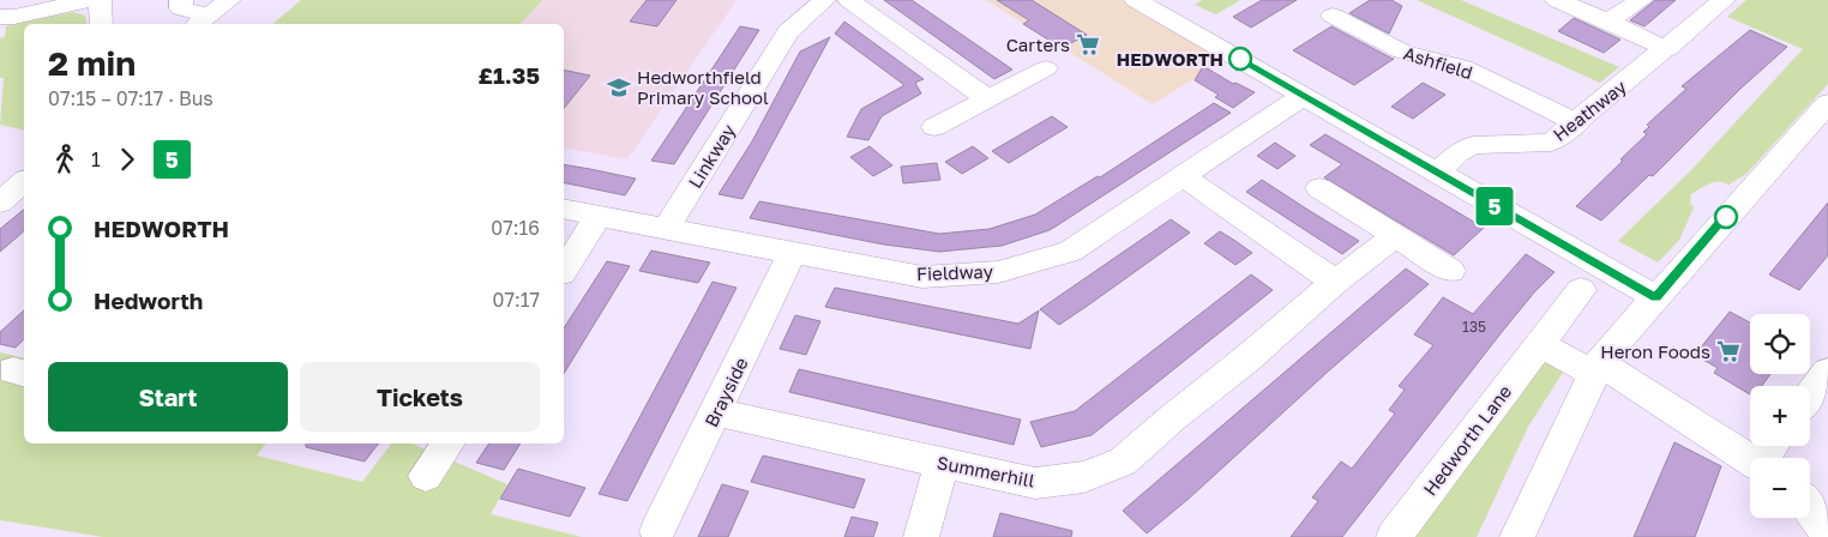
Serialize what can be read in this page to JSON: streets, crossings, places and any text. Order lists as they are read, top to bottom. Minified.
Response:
{"streets":{"street":["Ashfield","Heathway","Linkway","Fieldway","Brayside","Hedworth Lane","Summerhill"]},"crossings":[["Ashfield","Heathway"],["Linkway","Fieldway"],["Fieldway","Brayside"],["Brayside","Summerhill"]],"places":{"supermarket":["Carters","Heron Foods"],"other":["HEDWORTH"],"school or university":["Hedworthfield Primary School"]},"lines":["bus line 5"],"house_numbers":["135"],"page":{"on_map":"5","heading":["2 min","07:15 – 07:17 · Bus","£1.35"],"legs":["1","5"],"list":[{"name":"HEDWORTH","value":"07:16"},{"name":"Hedworth","value":"07:17"}],"map_buttons":["+","−"],"buttons":["Start","Tickets"]}}
